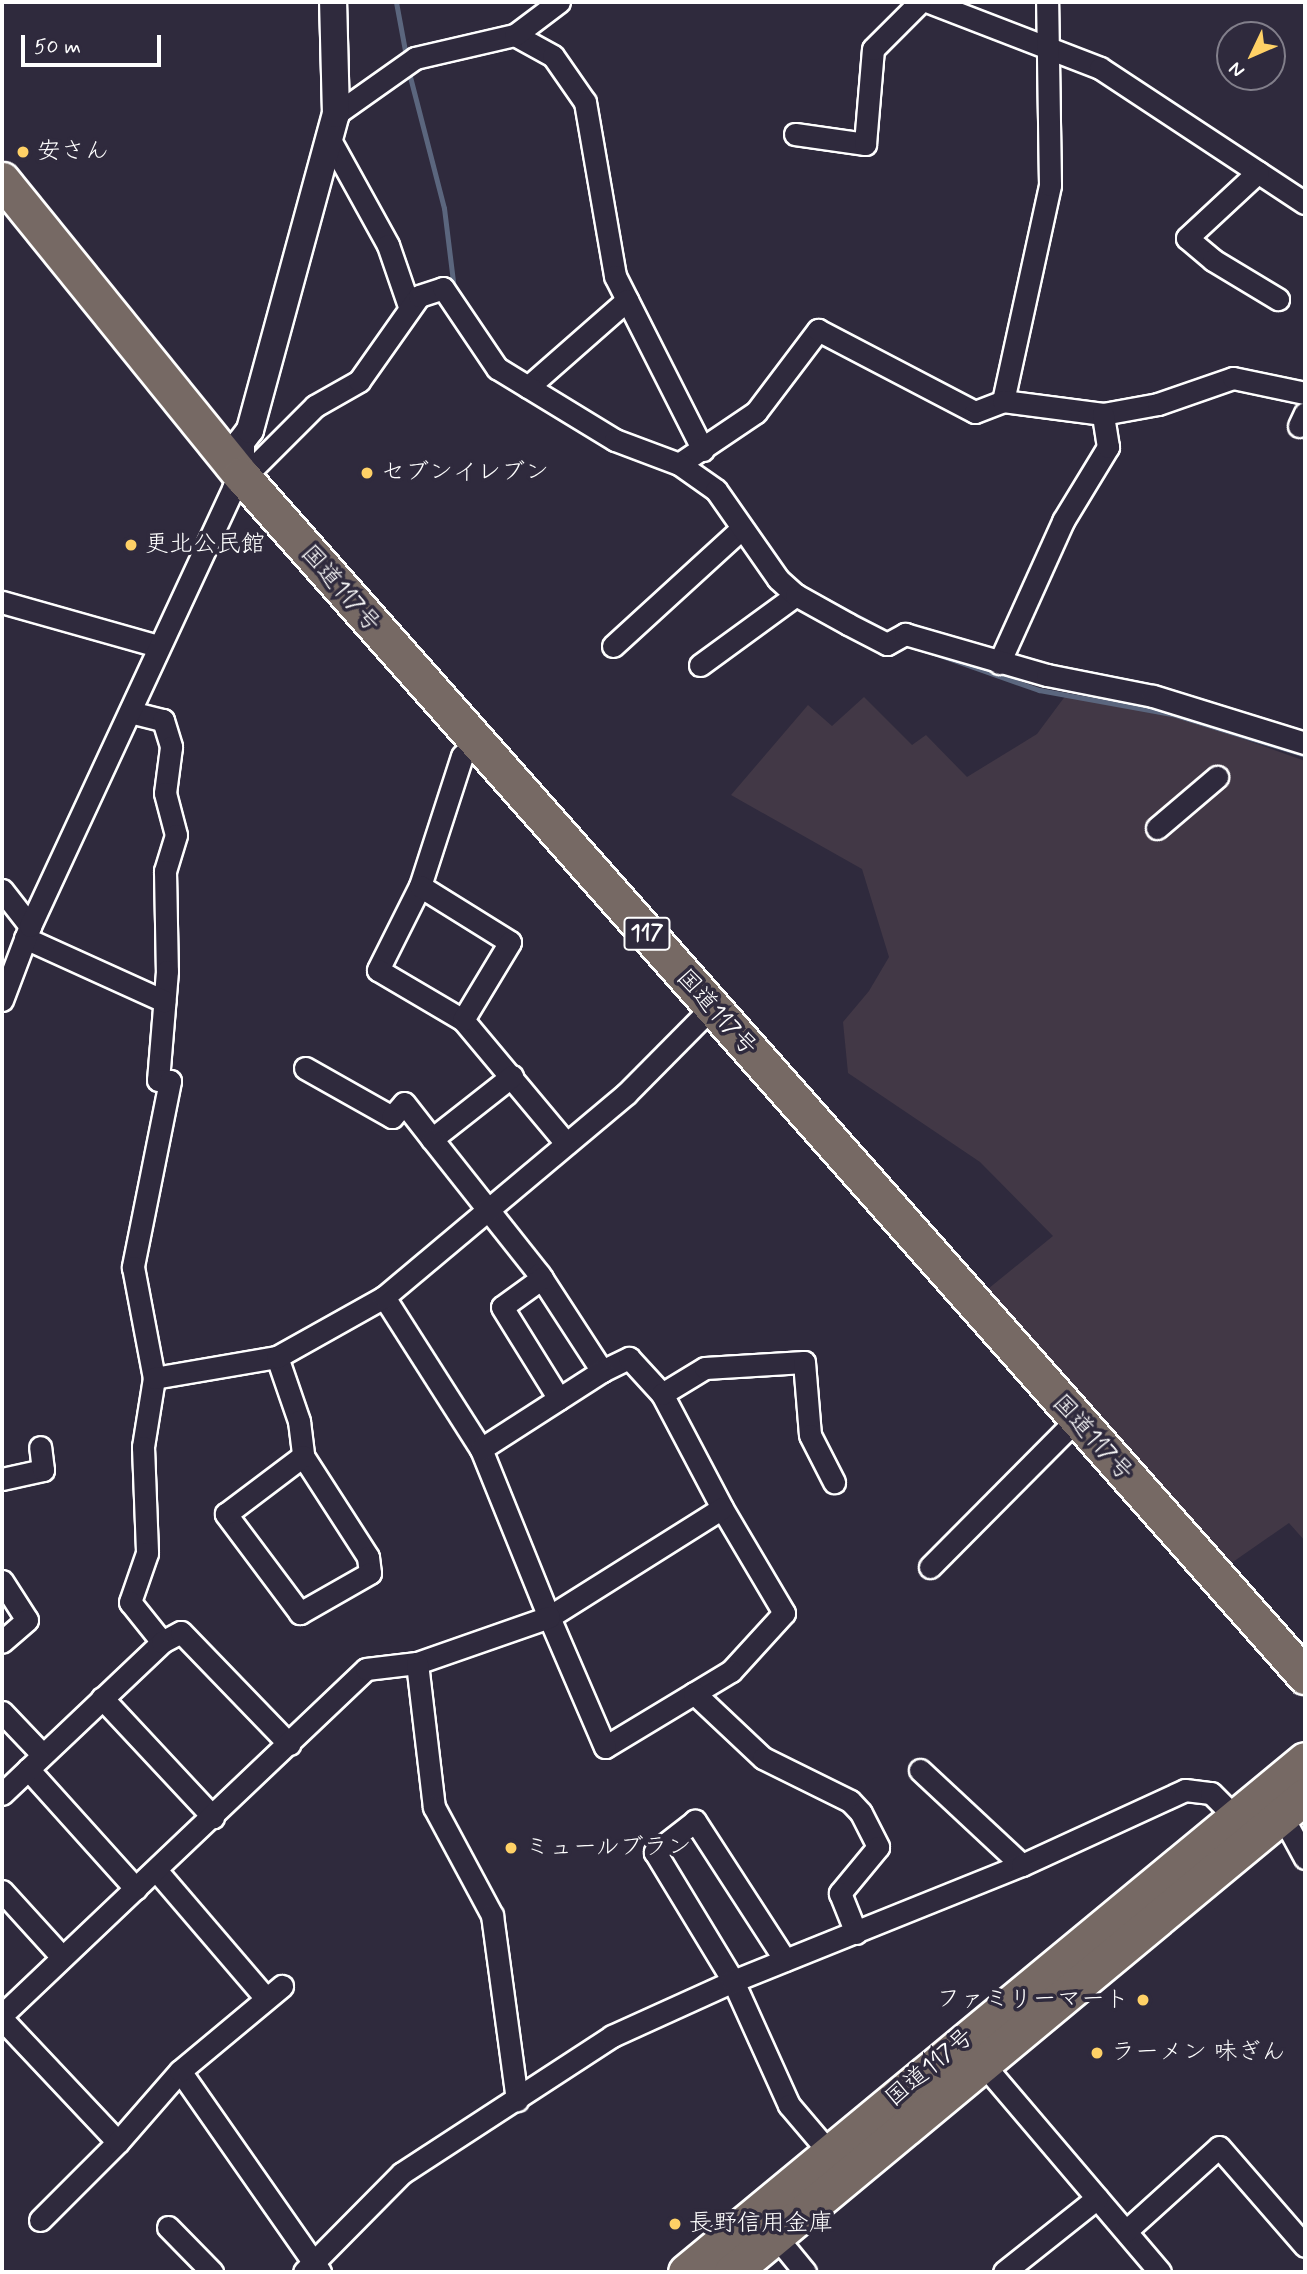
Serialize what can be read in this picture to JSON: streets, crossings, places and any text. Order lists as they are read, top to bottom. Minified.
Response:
{"streets":{"highway":["国道117号","117"]},"places":["安さん","セブンイレブン","更北公民館","ミュールブラン","ファミリーマート","ラーメン 味ぎん","長野信用金庫"],"scale_bar":"50 m","north":"bottom left"}
